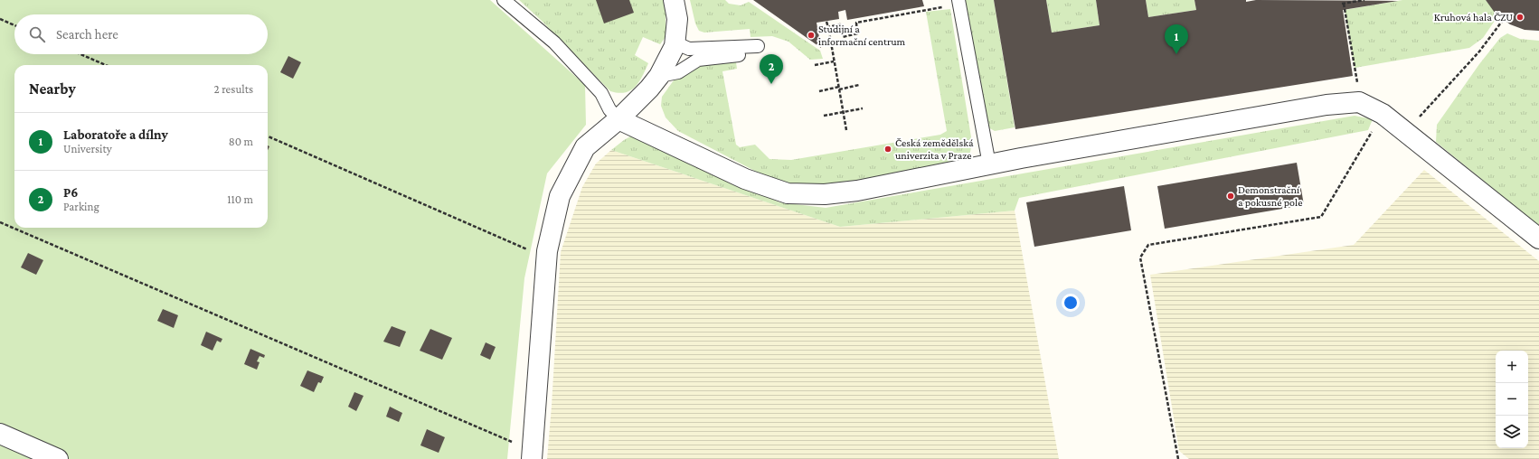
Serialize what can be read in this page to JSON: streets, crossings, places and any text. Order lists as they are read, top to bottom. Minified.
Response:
{"places":["Kruhová hala ČZU","Studijní a informační centrum","Česká zemědělská univerzita v Praze","Demonstrační a pokusné pole"],"page":{"search":"Search here","pins":["1","2"],"heading":["Nearby","2 results"],"list":[{"mark":"1","name":"Laboratoře a dílny","note":"University","value":"80 m"},{"mark":"2","name":"P6","note":"Parking","value":"110 m"}],"map_buttons":["+","−"]}}
